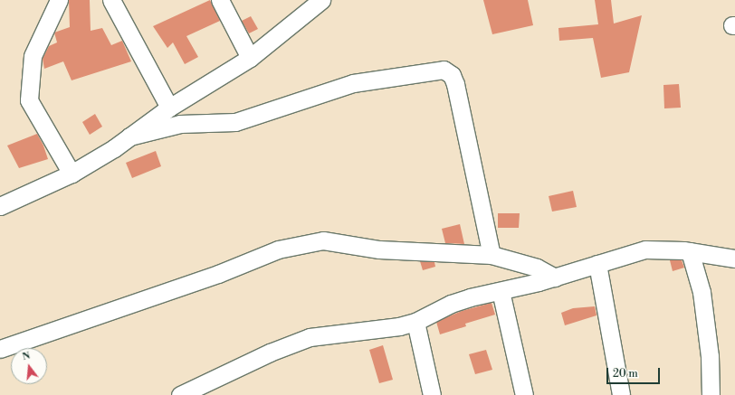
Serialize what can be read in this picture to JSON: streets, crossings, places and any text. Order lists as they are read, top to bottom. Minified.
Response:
{"scale_bar":"20 m","north":"top"}
